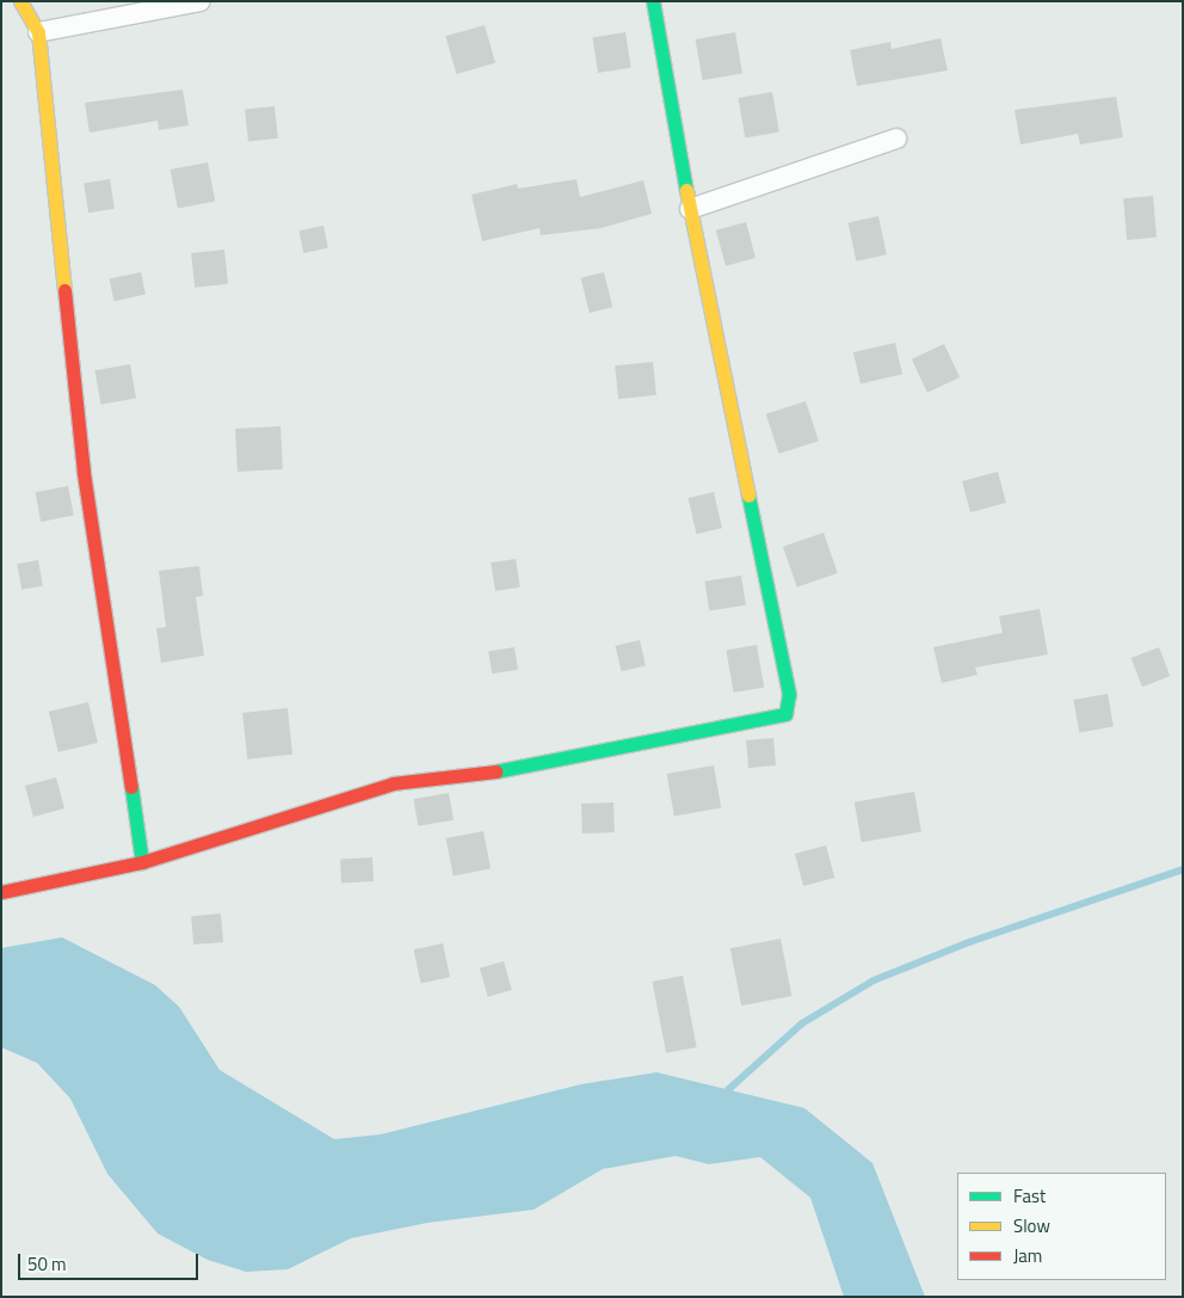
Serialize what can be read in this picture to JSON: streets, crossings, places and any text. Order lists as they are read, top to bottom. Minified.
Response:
{"legend":["Fast","Slow","Jam"],"scale_bar":"50 m"}
